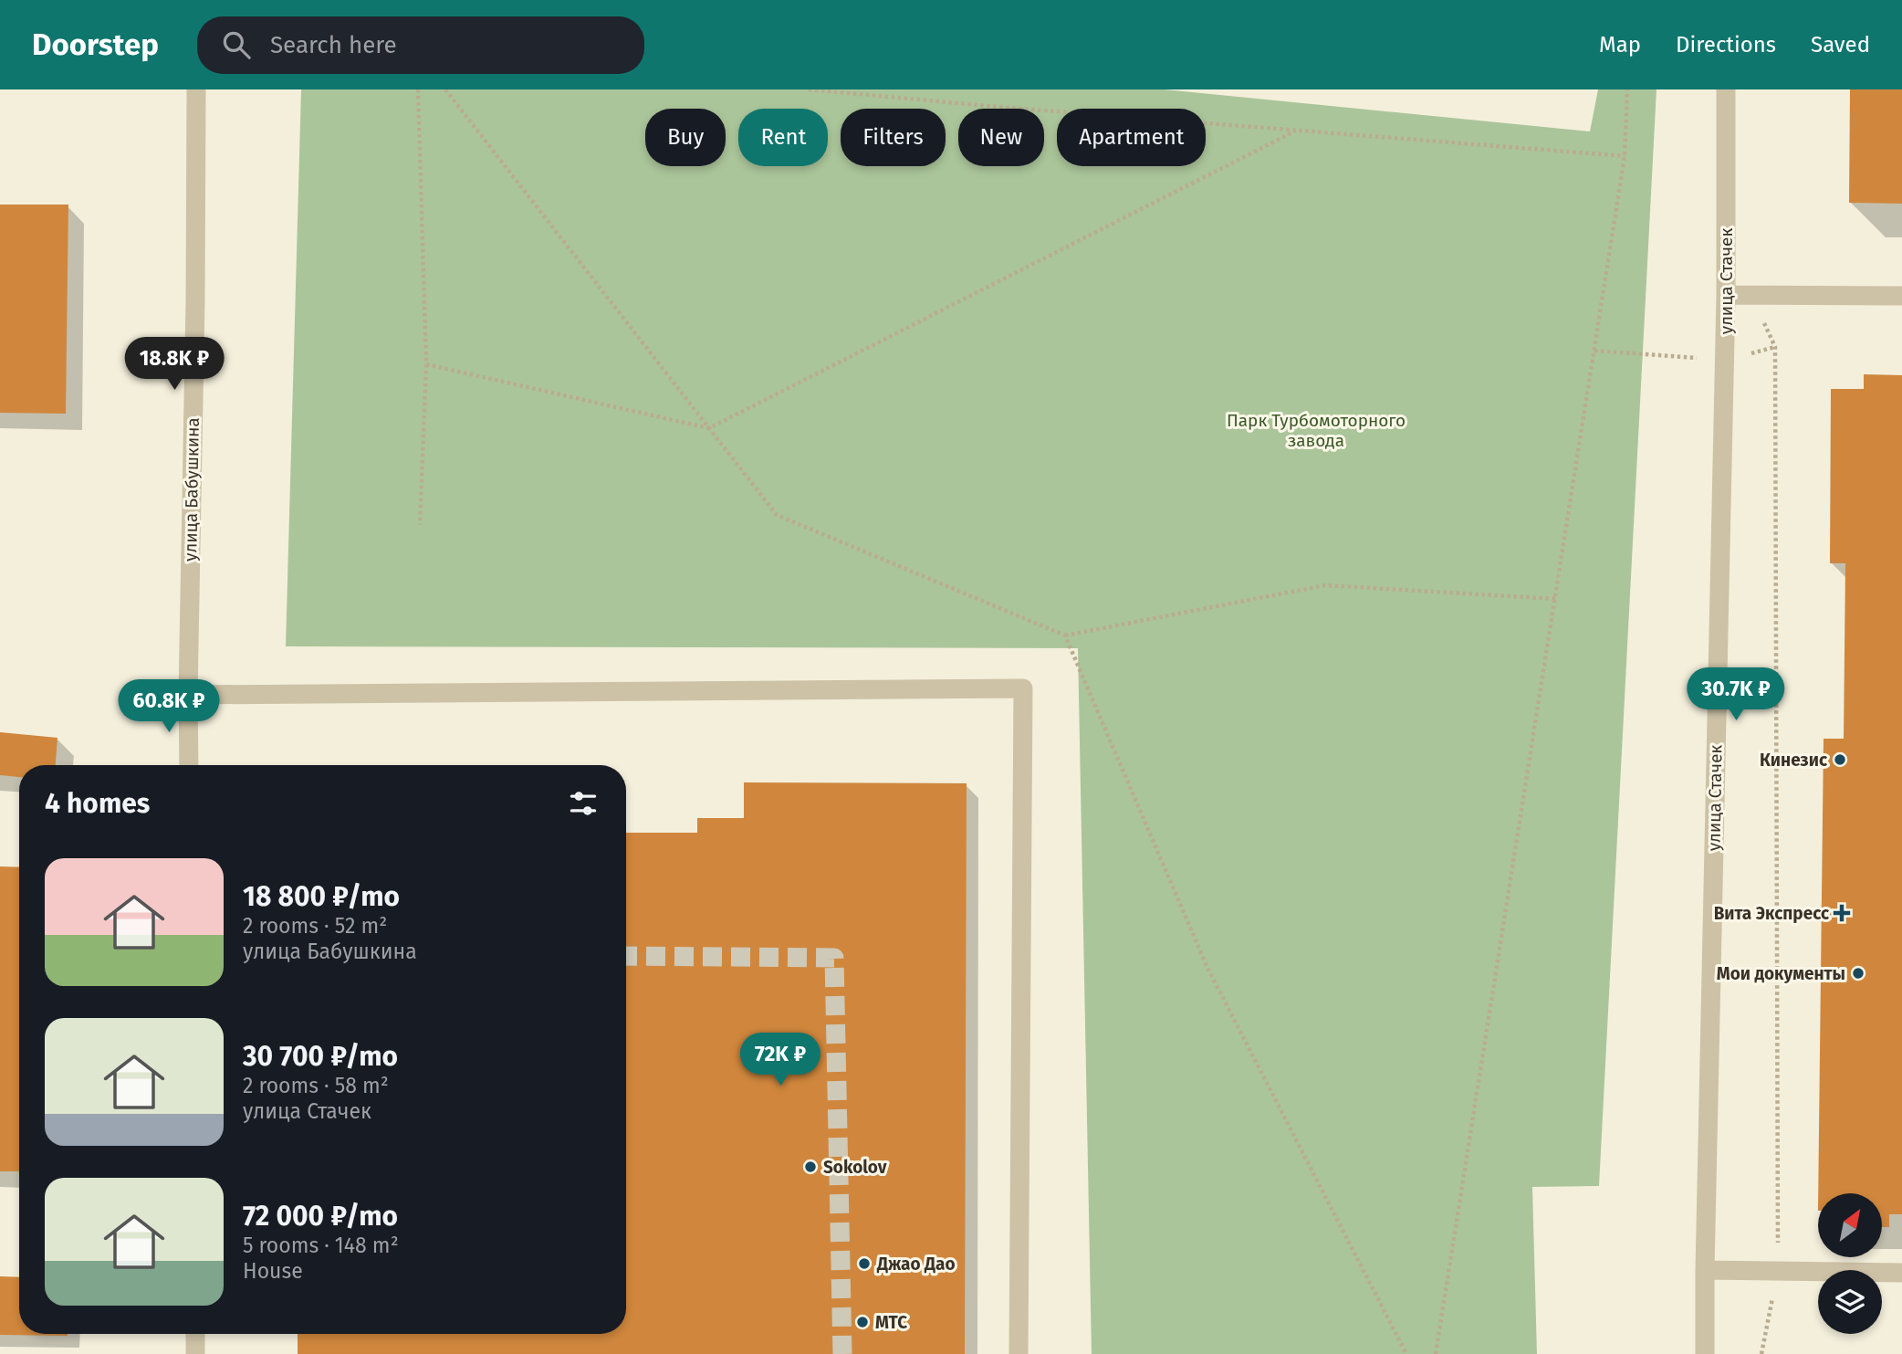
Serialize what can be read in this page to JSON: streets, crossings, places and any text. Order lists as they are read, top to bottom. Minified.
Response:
{"streets":{"street":["улица Стачек","улица Бабушкина"]},"parks":["Парк Турбомоторного завода"],"places":{"other":["Кинезис","Мои документы","Sokolov","Джао Дао","МТС"],"health":["Вита Экспресс"]},"north":"top right","page":{"header":"Doorstep","search":"Search here","nav":["Map","Directions","Saved"],"chip":["Buy","Rent","Filters","New","Apartment"],"price":["18.8K ₽","30.7K ₽","60.8K ₽","72K ₽"],"heading":"4 homes","list":[{"name":"18 800 ₽/mo","note":"2 rooms · 52 m² · улица Бабушкина"},{"name":"30 700 ₽/mo","note":"2 rooms · 58 m² · улица Стачек"},{"name":"72 000 ₽/mo","note":"5 rooms · 148 m² · House"}]}}
